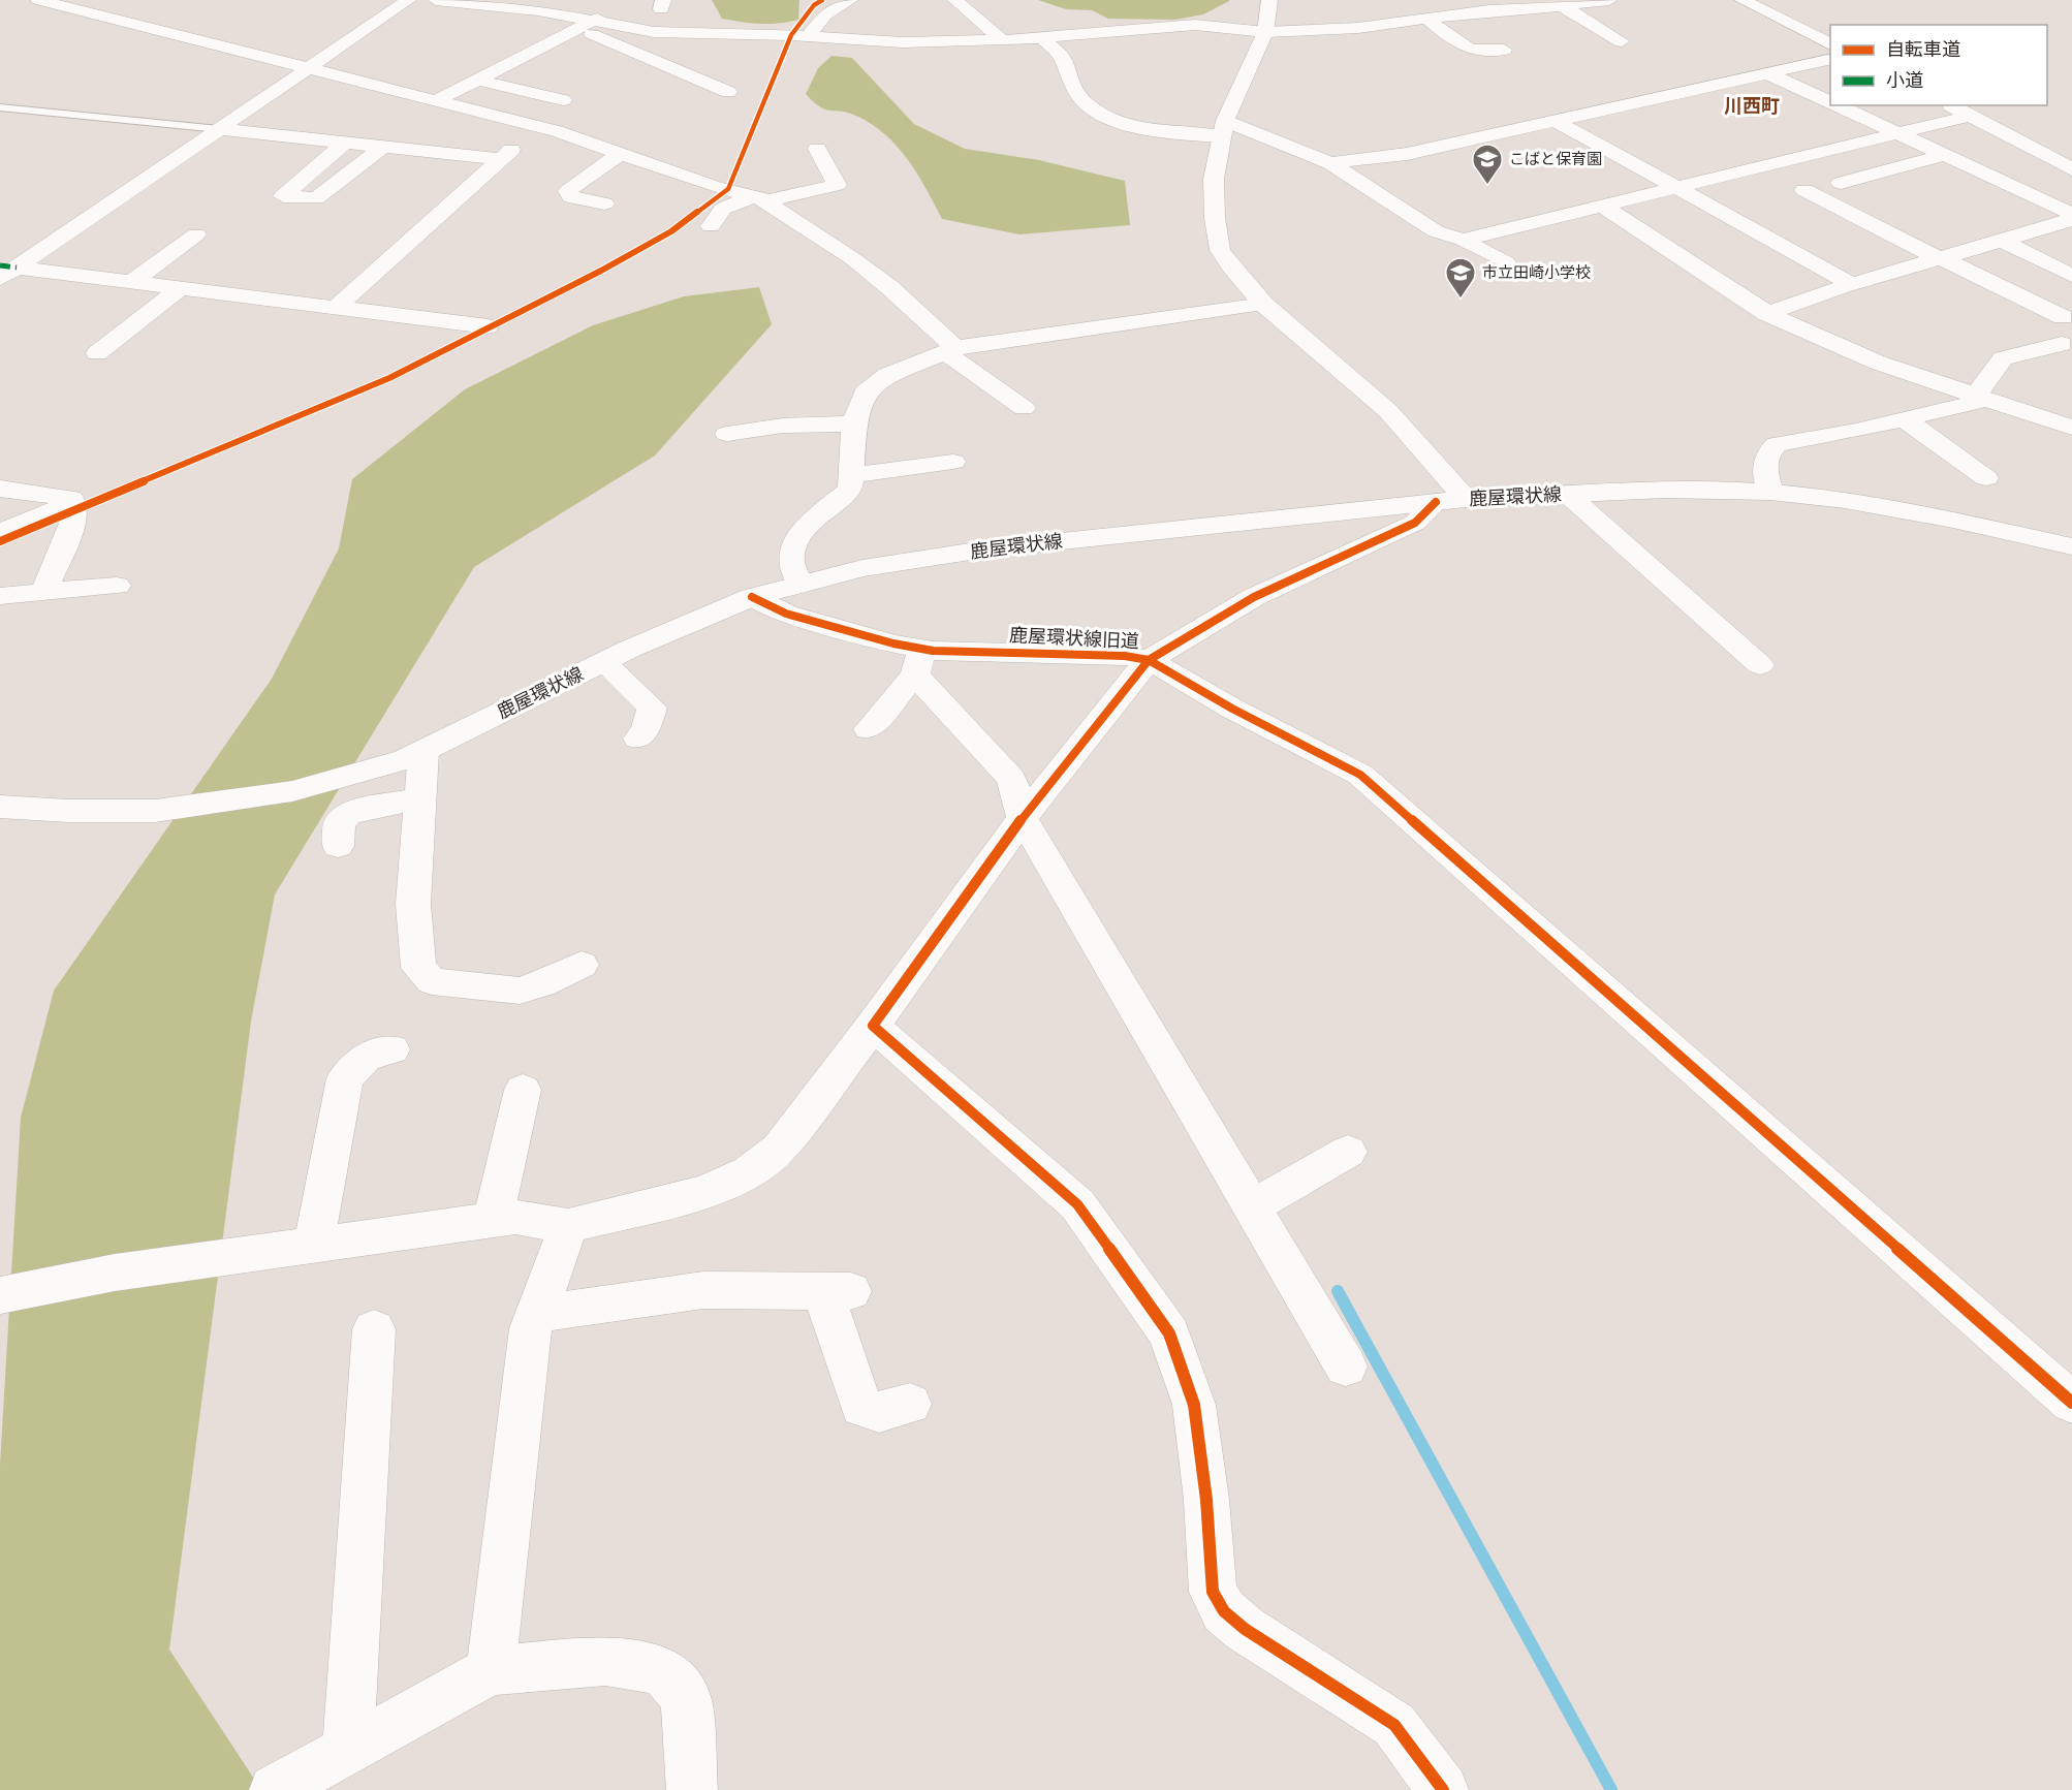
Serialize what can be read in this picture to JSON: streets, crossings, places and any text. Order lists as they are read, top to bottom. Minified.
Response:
{"streets":{"street":["鹿屋環状線","鹿屋環状線旧道"]},"crossings":[["鹿屋環状線","鹿屋環状線旧道"]],"districts":["川西町"],"places":{"school or university":["こばと保育園","市立田崎小学校"]},"legend":["自転車道","小道"]}
